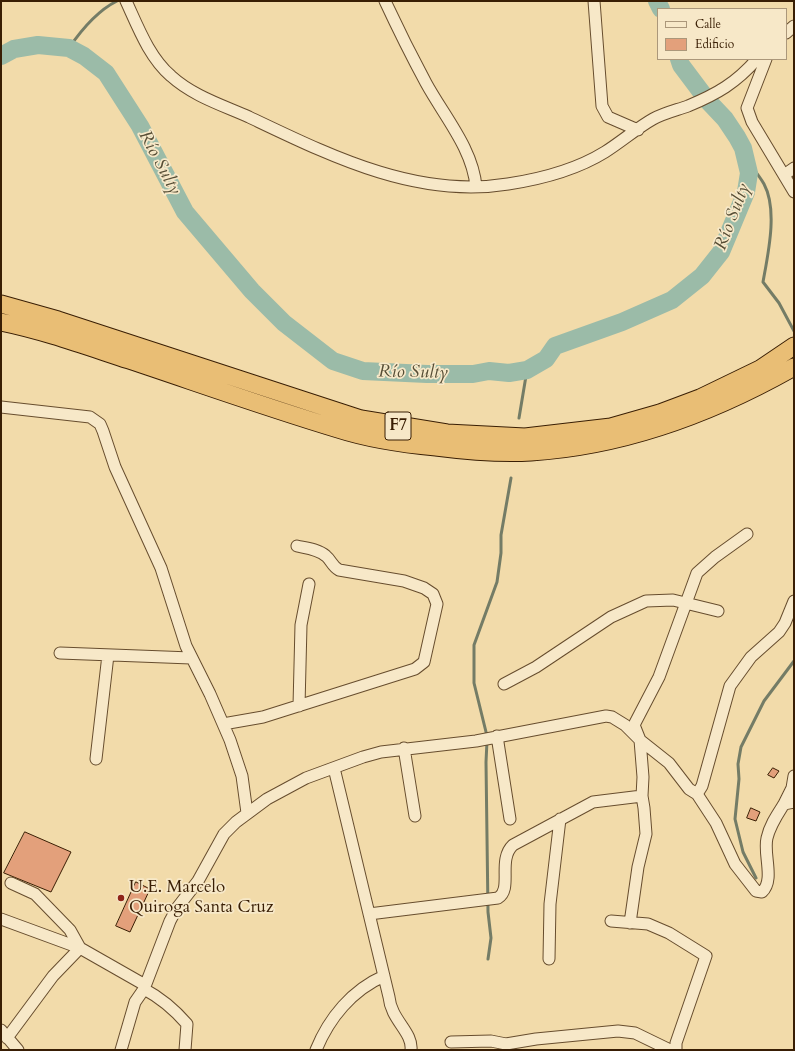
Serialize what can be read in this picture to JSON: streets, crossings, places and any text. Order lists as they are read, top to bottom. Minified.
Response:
{"streets":{"highway":["F7"]},"water":["Río Sulty"],"places":["U.E. Marcelo Quiroga Santa Cruz"],"legend":["Calle","Edificio"]}
